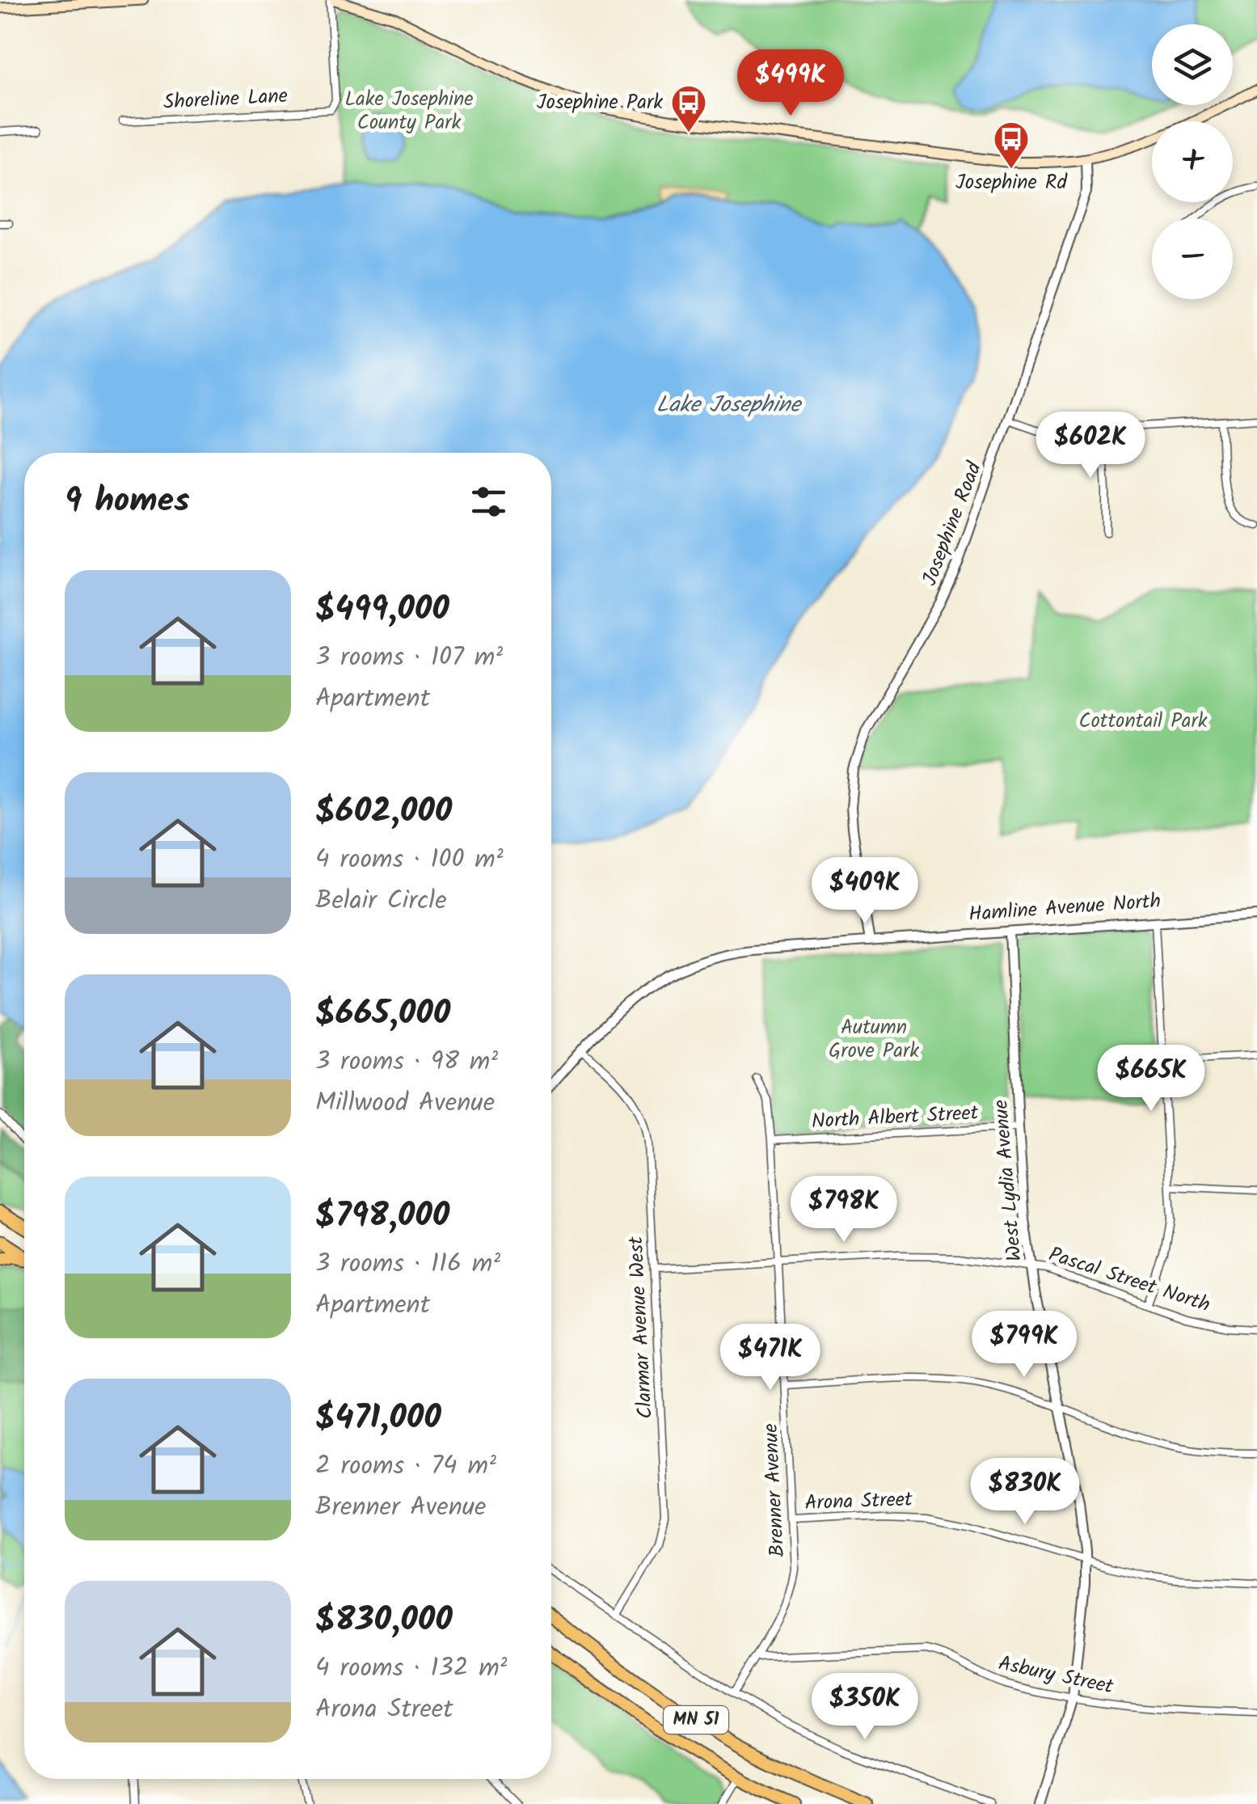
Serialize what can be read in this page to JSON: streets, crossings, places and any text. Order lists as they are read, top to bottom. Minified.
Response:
{"streets":{"highway":["MN 51"],"street":["Shoreline Lane","Josephine Road","Hamline Avenue North","North Albert Street","West Lydia Avenue","Pascal Street North","Clarmar Avenue West","Brenner Avenue","Arona Street","Asbury Street"]},"crossings":[["Josephine Road","Hamline Avenue North"],["Hamline Avenue North","West Lydia Avenue"],["Hamline Avenue North","Clarmar Avenue West"],["North Albert Street","West Lydia Avenue"],["North Albert Street","Brenner Avenue"],["West Lydia Avenue","Pascal Street North"],["West Lydia Avenue","Arona Street"],["West Lydia Avenue","Asbury Street"],["Pascal Street North","Clarmar Avenue West"],["Pascal Street North","Brenner Avenue"],["Brenner Avenue","Arona Street"],["Brenner Avenue","Asbury Street"]],"water":["Lake Josephine"],"parks":["Lake Josephine County Park","Cottontail Park","Autumn Grove Park"],"places":{"bus stop":["Josephine Park","Josephine Rd"]},"page":{"map_buttons":["+","−"],"price":["$499K","$602K","$409K","$665K","$798K","$799K","$471K","$830K","$350K"],"heading":"9 homes","list":[{"name":"$499,000","note":"3 rooms · 107 m² · Apartment"},{"name":"$602,000","note":"4 rooms · 100 m² · Belair Circle"},{"name":"$665,000","note":"3 rooms · 98 m² · Millwood Avenue"},{"name":"$798,000","note":"3 rooms · 116 m² · Apartment"},{"name":"$471,000","note":"2 rooms · 74 m² · Brenner Avenue"},{"name":"$830,000","note":"4 rooms · 132 m² · Arona Street"}]}}
